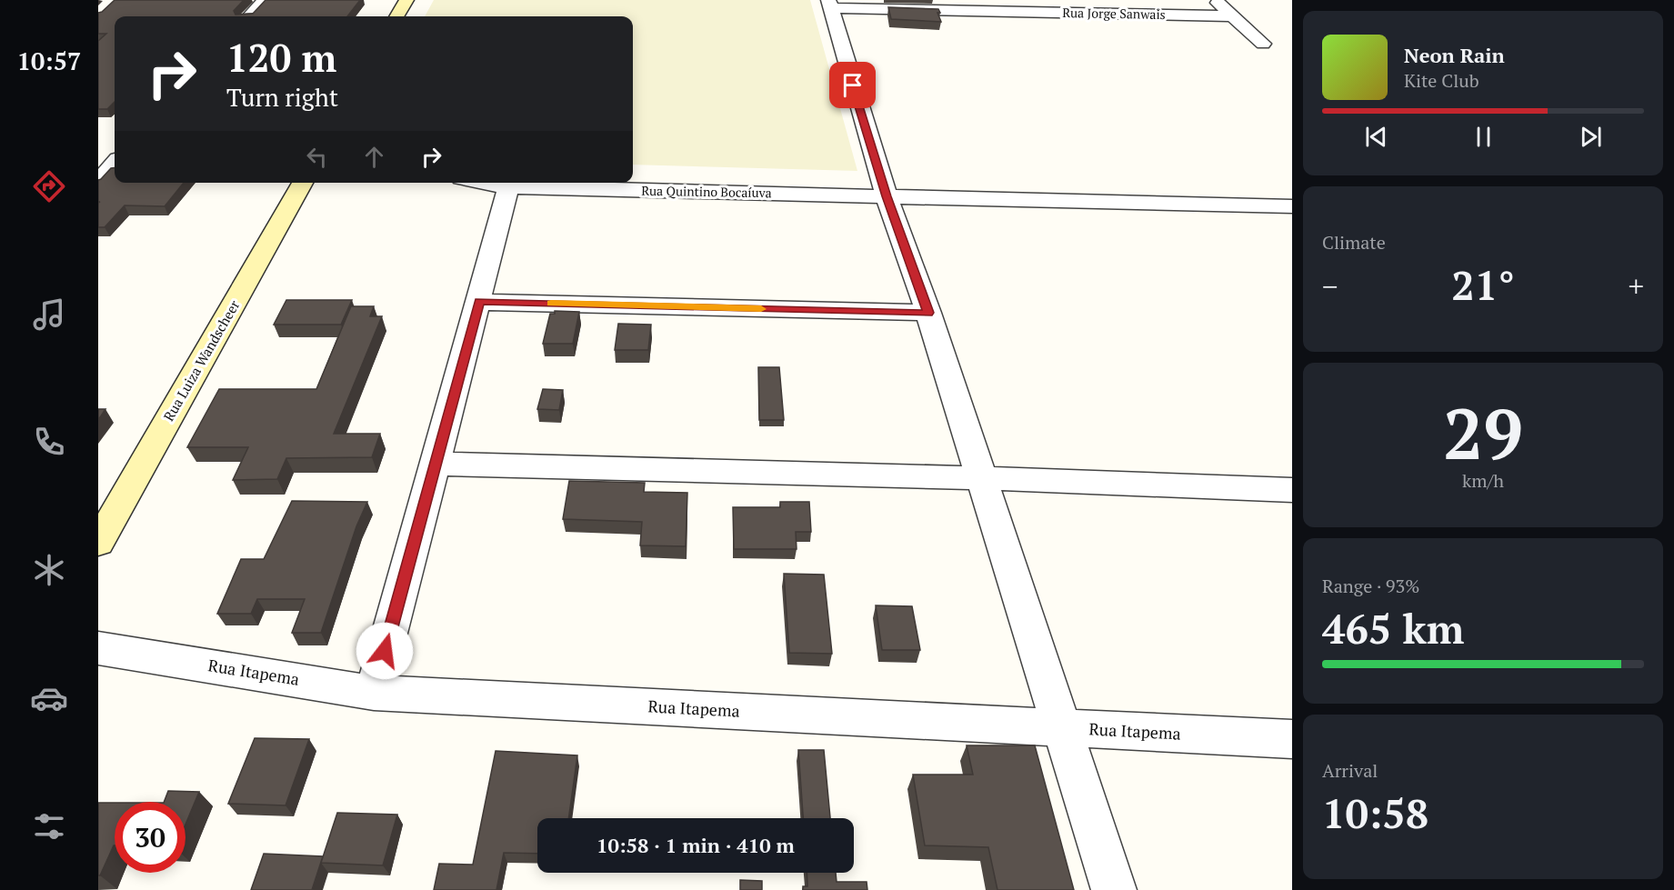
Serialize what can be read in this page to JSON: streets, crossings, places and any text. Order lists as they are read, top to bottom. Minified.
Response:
{"streets":{"main road":["Rua Luiza Wandscheer"],"street":["Rua Jorge Sanwais","Rua Quintino Bocaíuva","Rua Itapema"]},"page":{"tabs":"10:57","turn":["120 m","Turn right"],"song":["Neon Rain","Kite Club"],"tile":["Climate",["29","km/h"],["Range · 93%","465 km"],["Arrival","10:58"]],"heat":["−","21°","+"],"limit":"30","trip":"10:58 · 1 min · 410 m"}}
